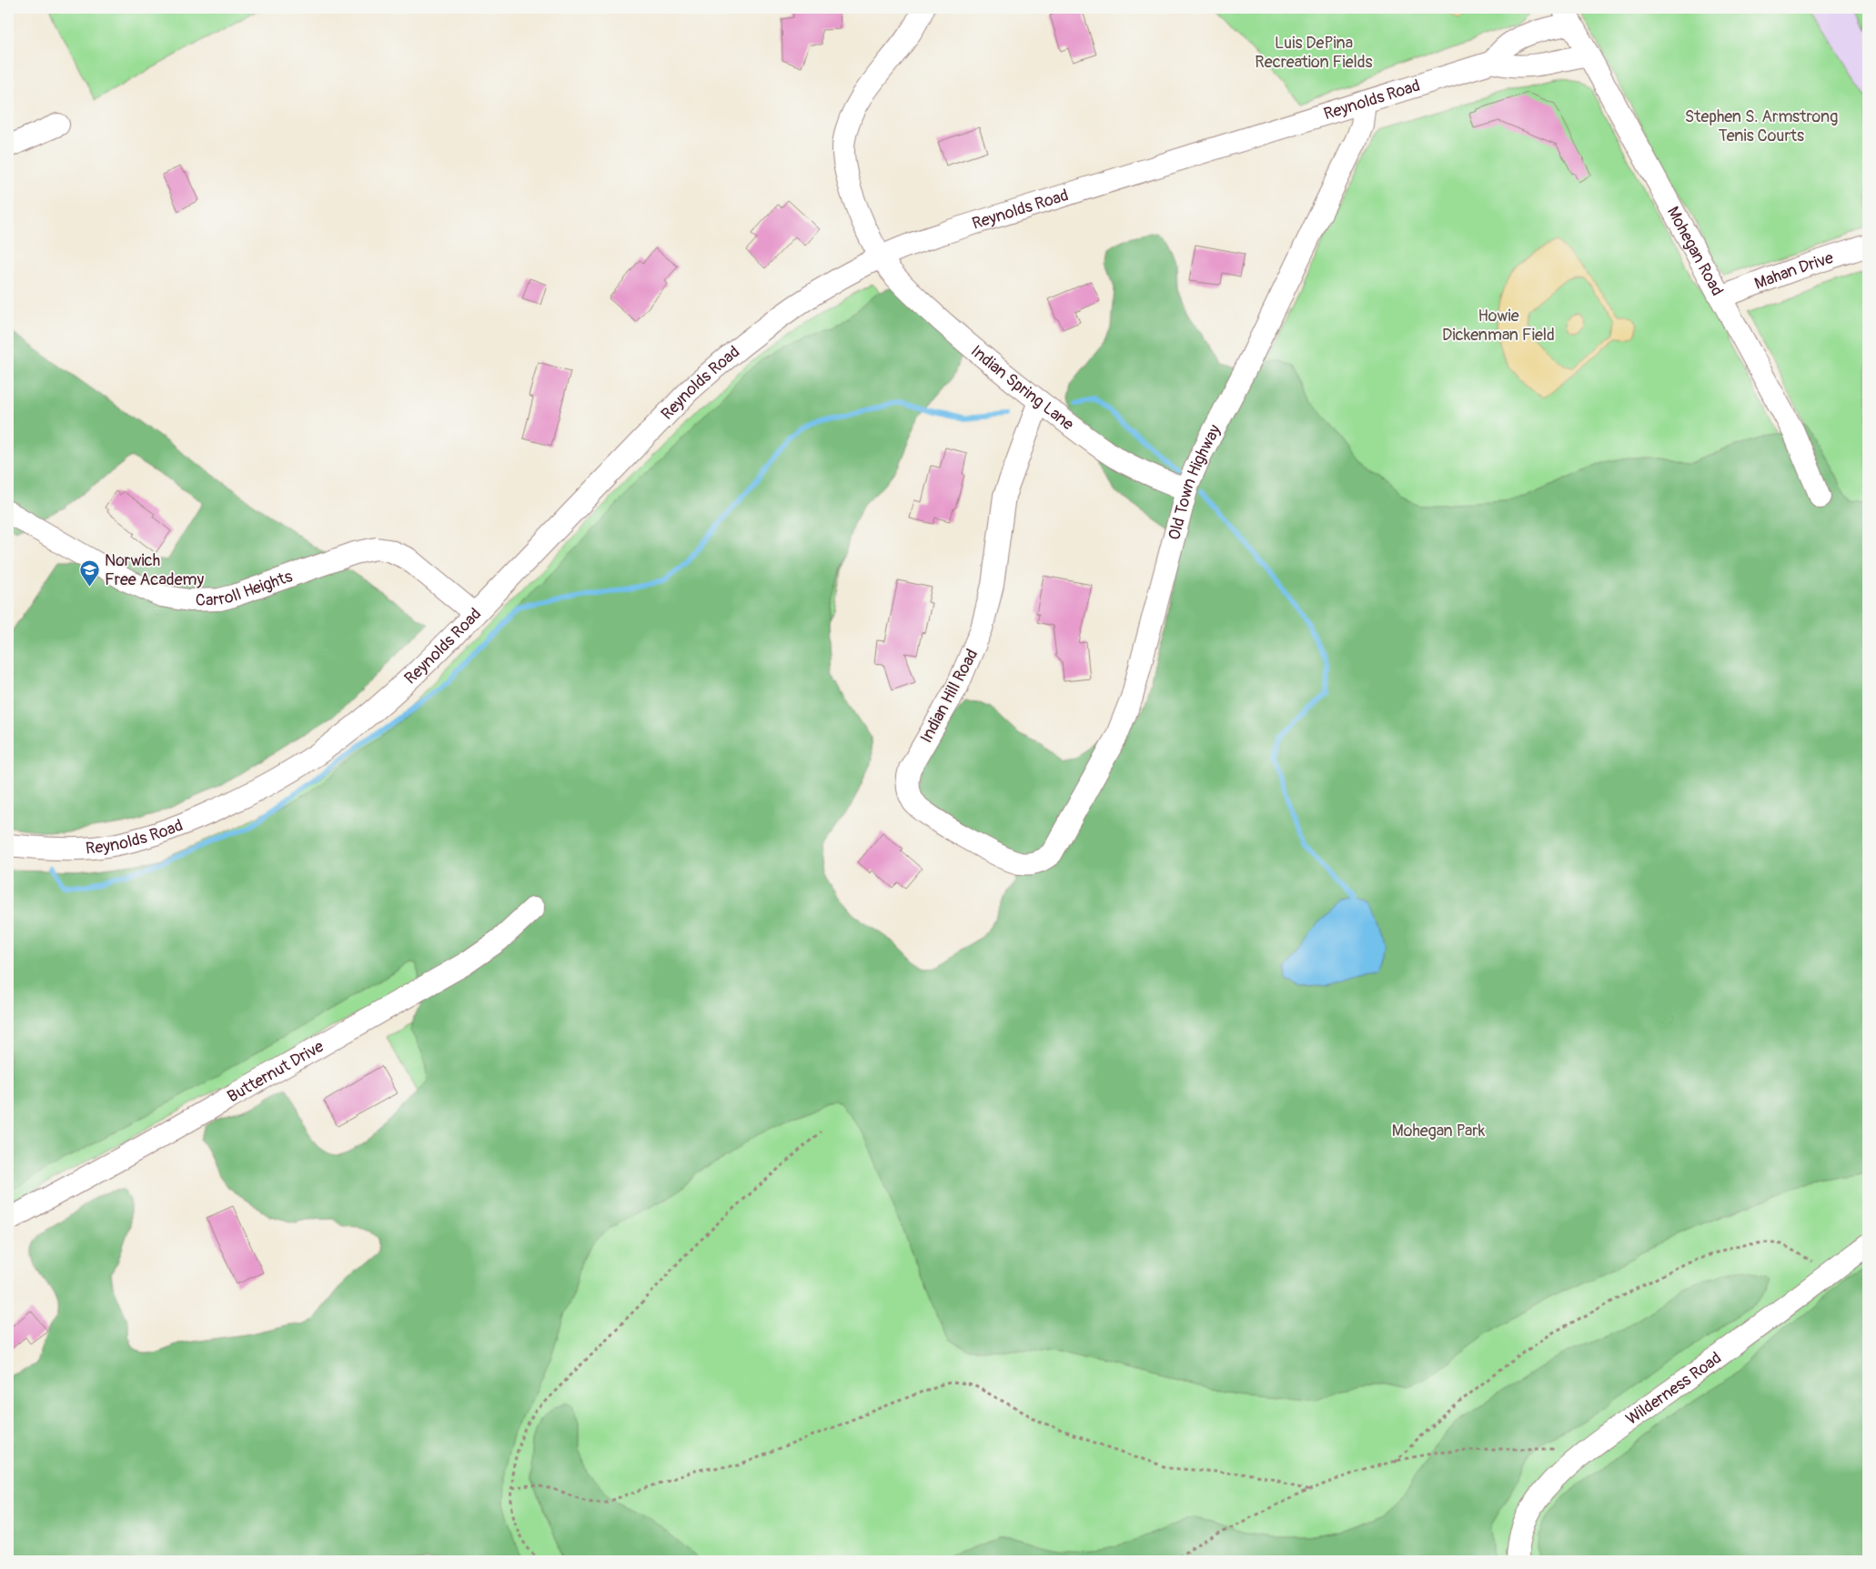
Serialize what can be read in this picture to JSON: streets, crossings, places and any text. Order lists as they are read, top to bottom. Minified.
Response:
{"streets":{"street":["Reynolds Road","Mohegan Road","Mahan Drive","Indian Spring Lane","Old Town Highway","Carroll Heights","Indian Hill Road","Butternut Drive","Wilderness Road"]},"crossings":[["Reynolds Road","Mohegan Road"],["Reynolds Road","Indian Spring Lane"],["Reynolds Road","Old Town Highway"],["Reynolds Road","Carroll Heights"],["Mohegan Road","Mahan Drive"],["Indian Spring Lane","Old Town Highway"],["Indian Spring Lane","Indian Hill Road"],["Old Town Highway","Indian Hill Road"]],"parks":["Luis DePina Recreation Fields","Stephen S. Armstrong Tenis Courts","Howie Dickenman Field","Mohegan Park"],"places":{"school or university":["Norwich Free Academy"]}}
